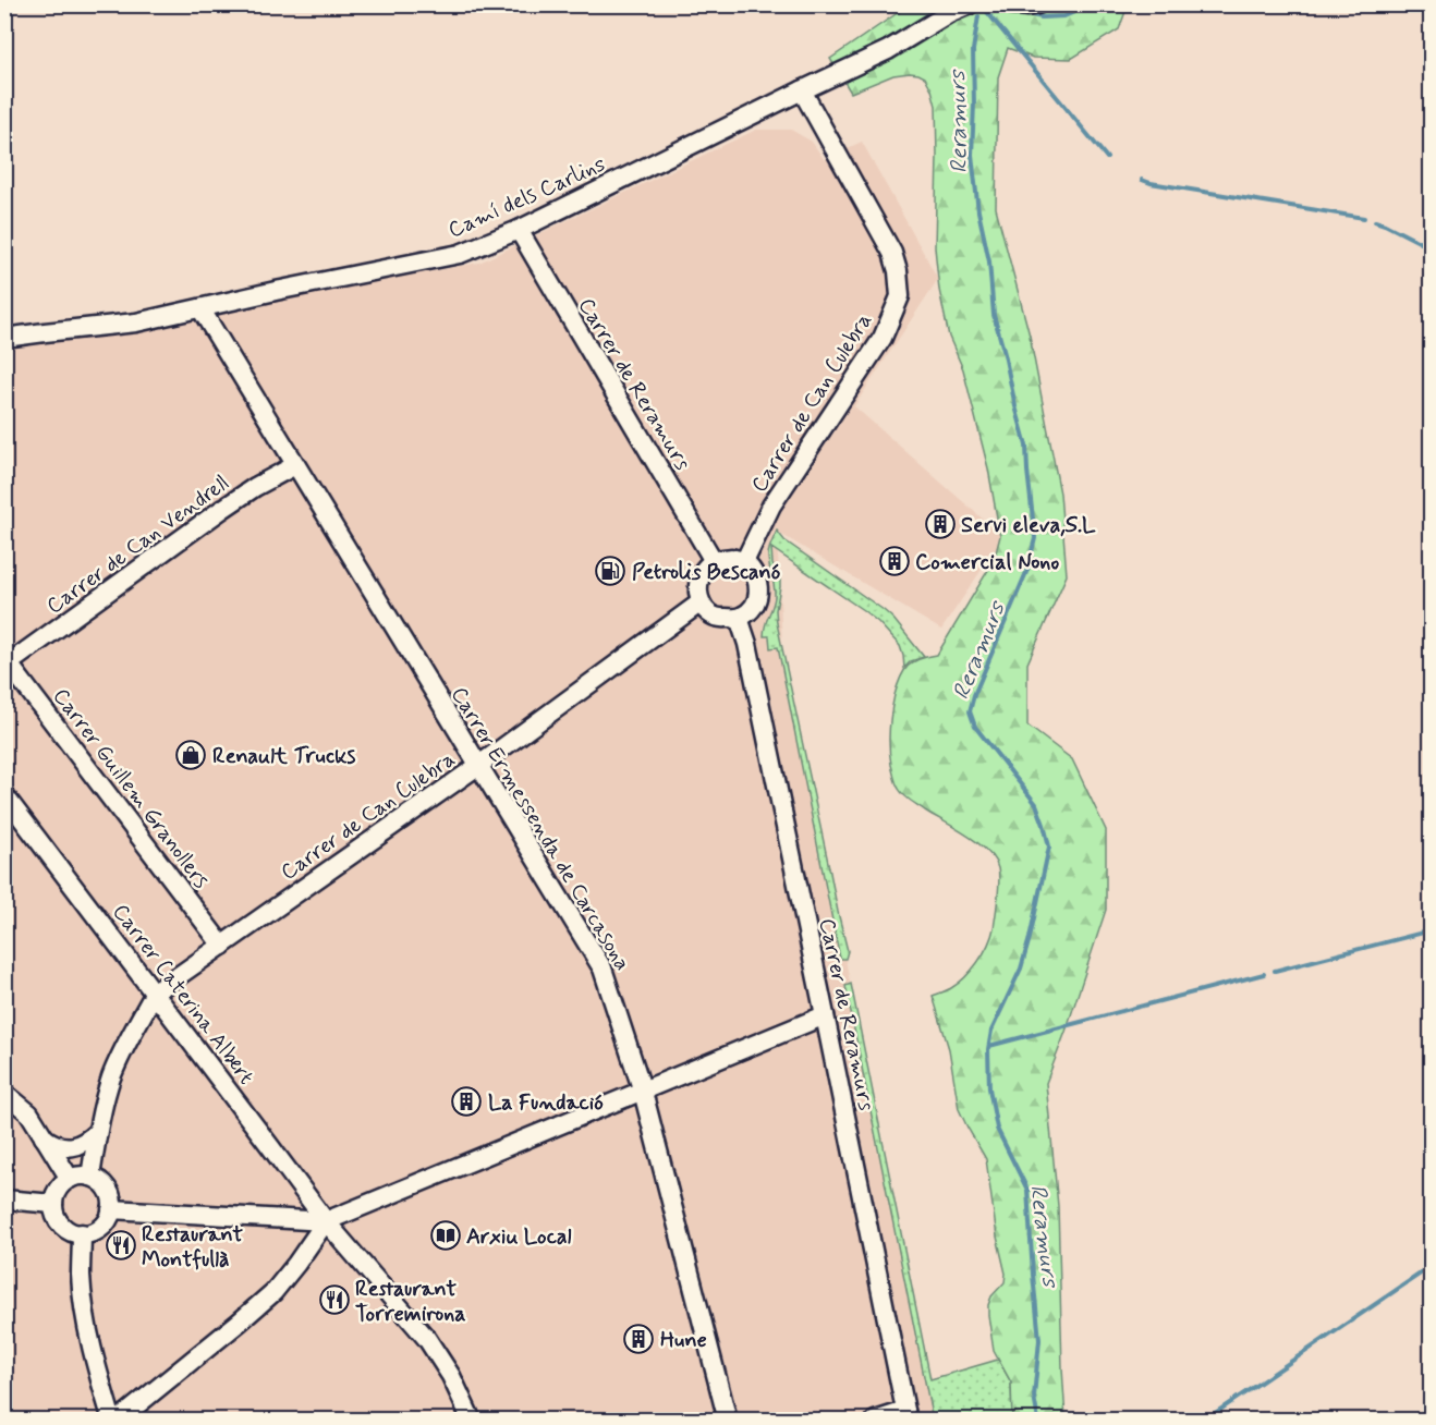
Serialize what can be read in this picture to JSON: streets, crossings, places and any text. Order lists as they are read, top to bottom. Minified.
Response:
{"streets":{"street":["Camí dels Carlins","Carrer de Reramurs","Carrer de Can Culebra","Carrer de Can Vendrell","Carrer Guillem Granollers","Carrer Ermessenda de Carcasona","Carrer Caterina Albert"]},"crossings":[["Camí dels Carlins","Carrer de Reramurs"],["Camí dels Carlins","Carrer de Can Culebra"],["Camí dels Carlins","Carrer Ermessenda de Carcasona"],["Carrer de Reramurs","Carrer de Can Culebra"],["Carrer de Can Culebra","Carrer Guillem Granollers"],["Carrer de Can Culebra","Carrer Ermessenda de Carcasona"],["Carrer de Can Culebra","Carrer Caterina Albert"],["Carrer de Can Vendrell","Carrer Guillem Granollers"],["Carrer de Can Vendrell","Carrer Ermessenda de Carcasona"]],"water":["Reramurs"],"places":{"building":["Servi eleva,S.L","Comercial Nono","La Fundació","Hune"],"fuel station":["Petrolis Bescanó"],"shop":["Renault Trucks"],"library":["Arxiu Local"],"restaurant":["Restaurant Montfullà","Restaurant Torremirona"]}}
